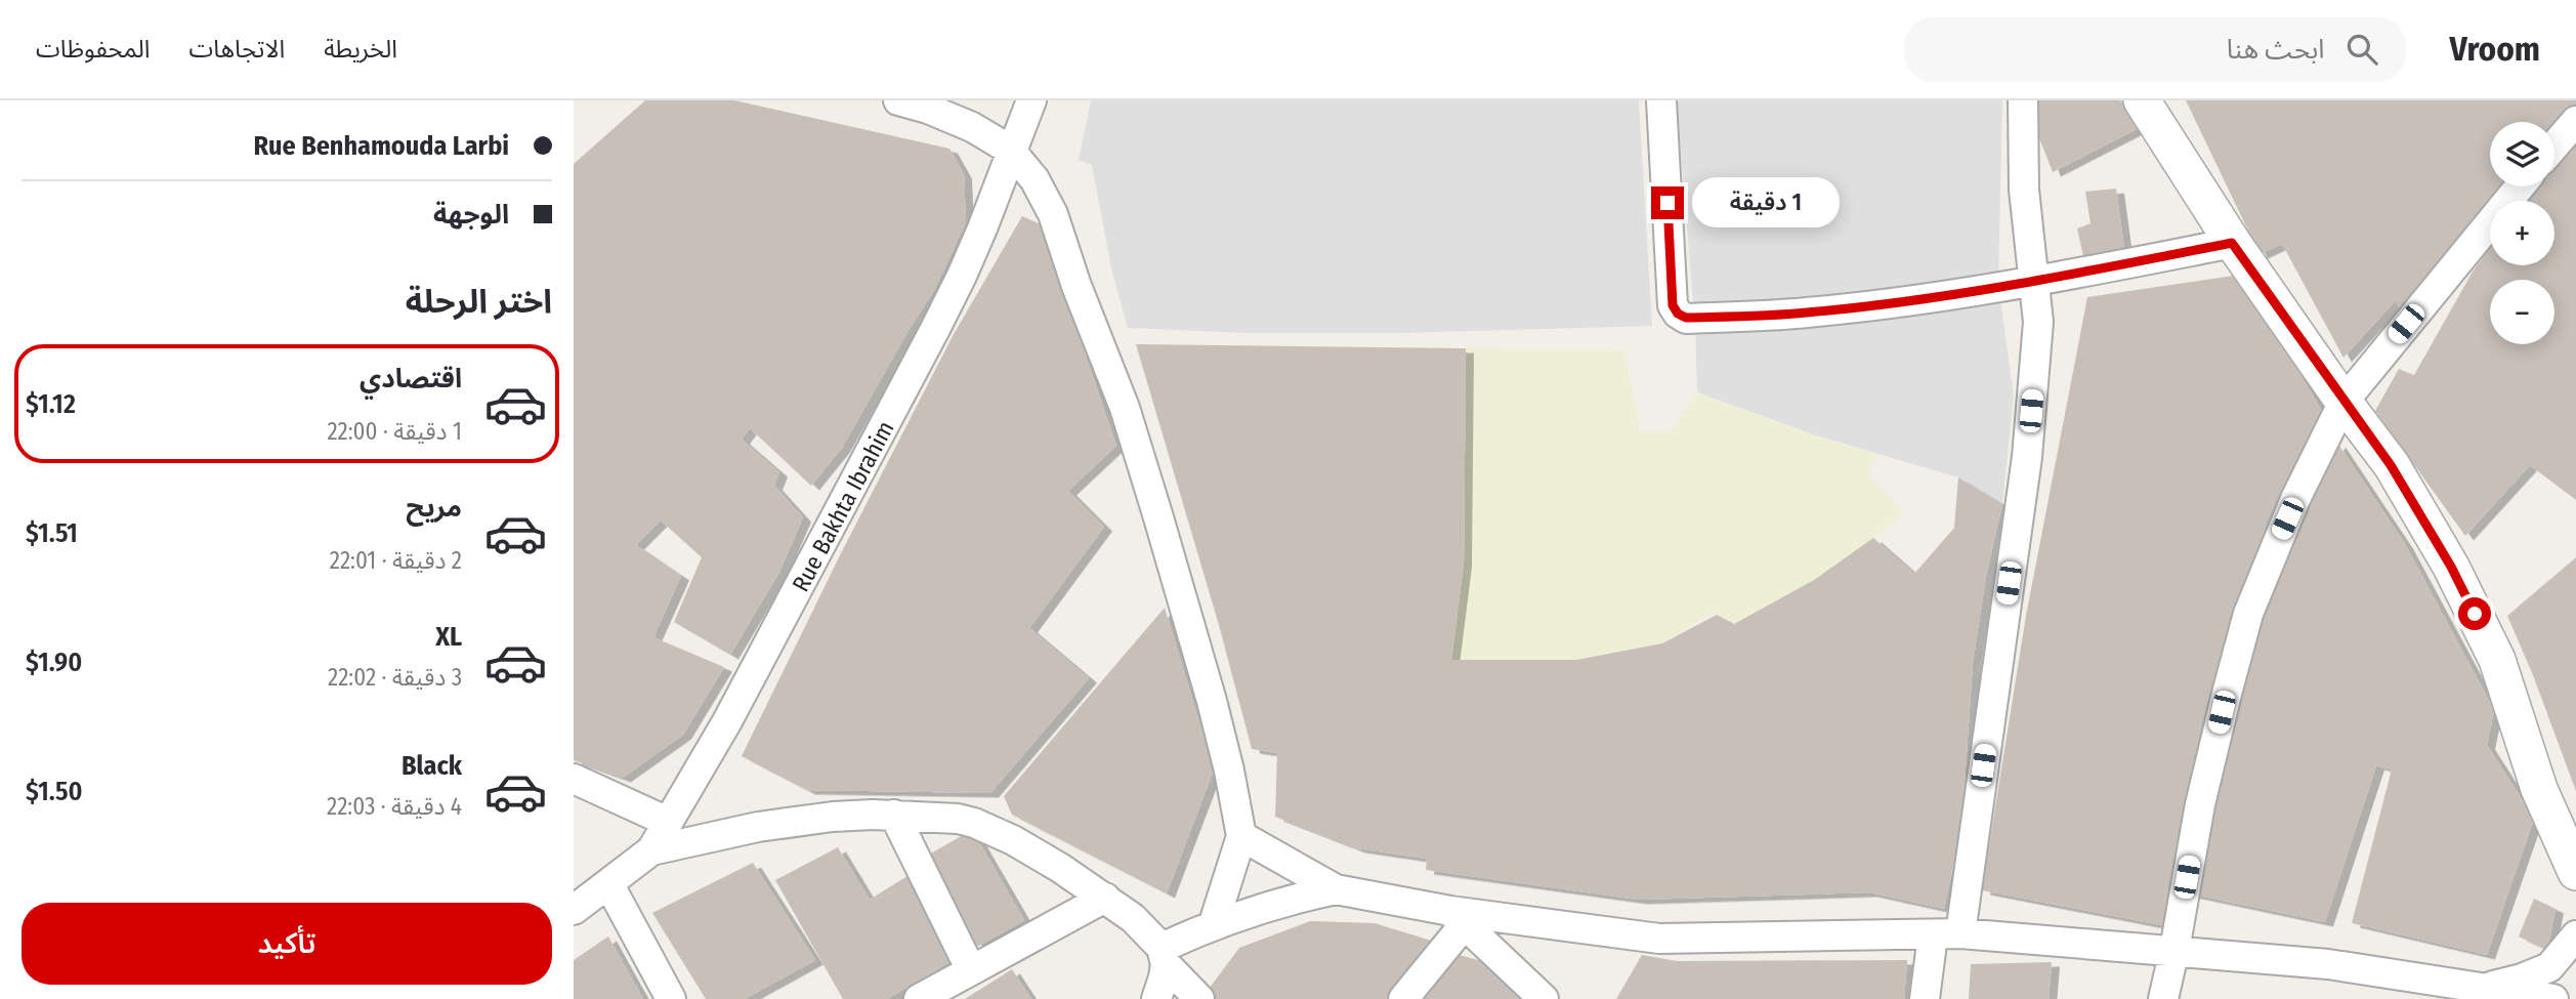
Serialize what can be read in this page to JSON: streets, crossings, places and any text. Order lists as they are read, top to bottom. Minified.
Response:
{"streets":{"street":["Rue Bakhta Ibrahim"]},"page":{"header":"Vroom","search":"ابحث هنا","nav":["الخريطة","الاتجاهات","المحفوظات"],"banner":["Rue Benhamouda Larbi","الوجهة"],"map_buttons":["+","−"],"bubble":"1 دقيقة","heading":"اختر الرحلة","list":[{"name":"اقتصادي","note":"1 دقيقة · 22:00","value":"$1.12"},{"name":"مريح","note":"2 دقيقة · 22:01","value":"$1.51"},{"name":"XL","note":"3 دقيقة · 22:02","value":"$1.90"},{"name":"Black","note":"4 دقيقة · 22:03","value":"$1.50"}],"buttons":"تأكيد"}}
